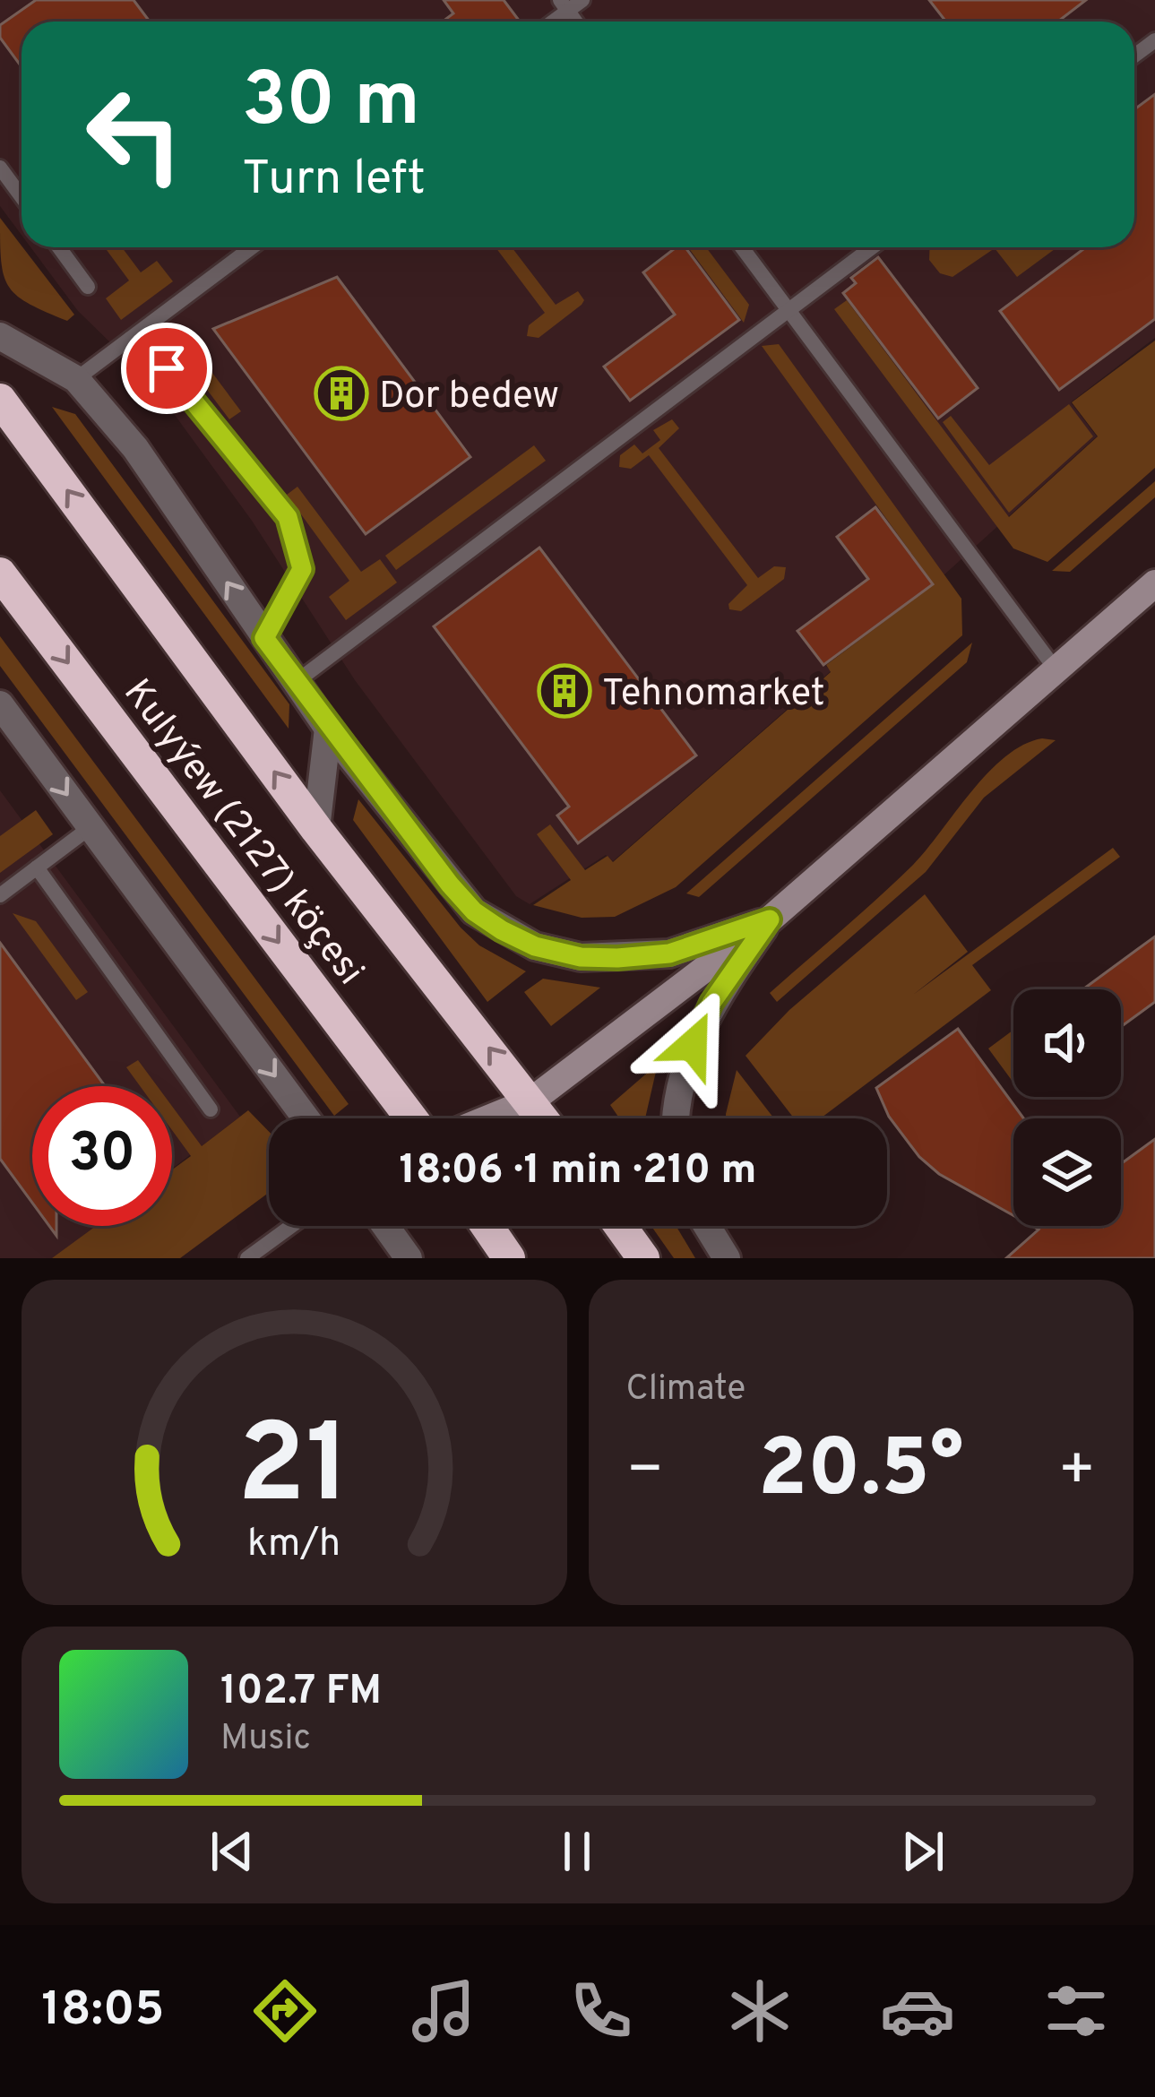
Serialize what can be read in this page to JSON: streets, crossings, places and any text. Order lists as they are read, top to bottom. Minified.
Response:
{"streets":{"highway":["Kulyýew (2127) köçesi"]},"places":{"building":["Dor bedew","Tehnomarket"]},"page":{"turn":["30 m","Turn left"],"limit":"30","trip":"18:06 · 1 min · 210 m","tile":"Climate","heat":["−","20.5°","+"],"song":["102.7 FM","Music"],"tabs":"18:05","gauge":["21","km/h"]}}
